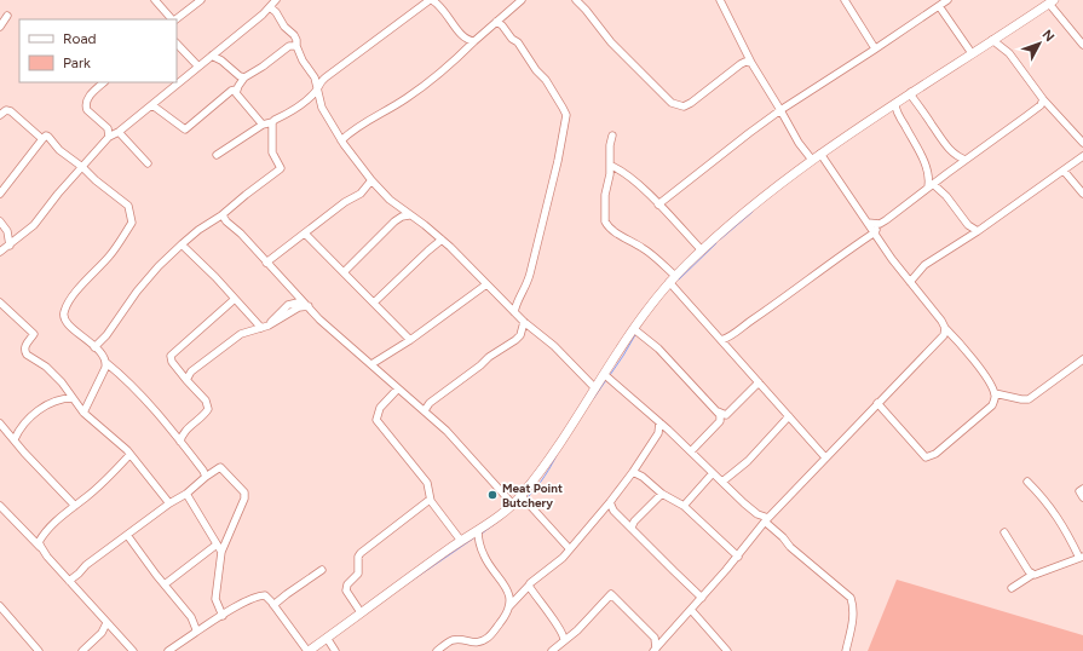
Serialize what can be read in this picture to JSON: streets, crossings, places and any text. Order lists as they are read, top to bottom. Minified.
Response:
{"places":["Meat Point Butchery"],"legend":["Road","Park"],"north":"top right"}
